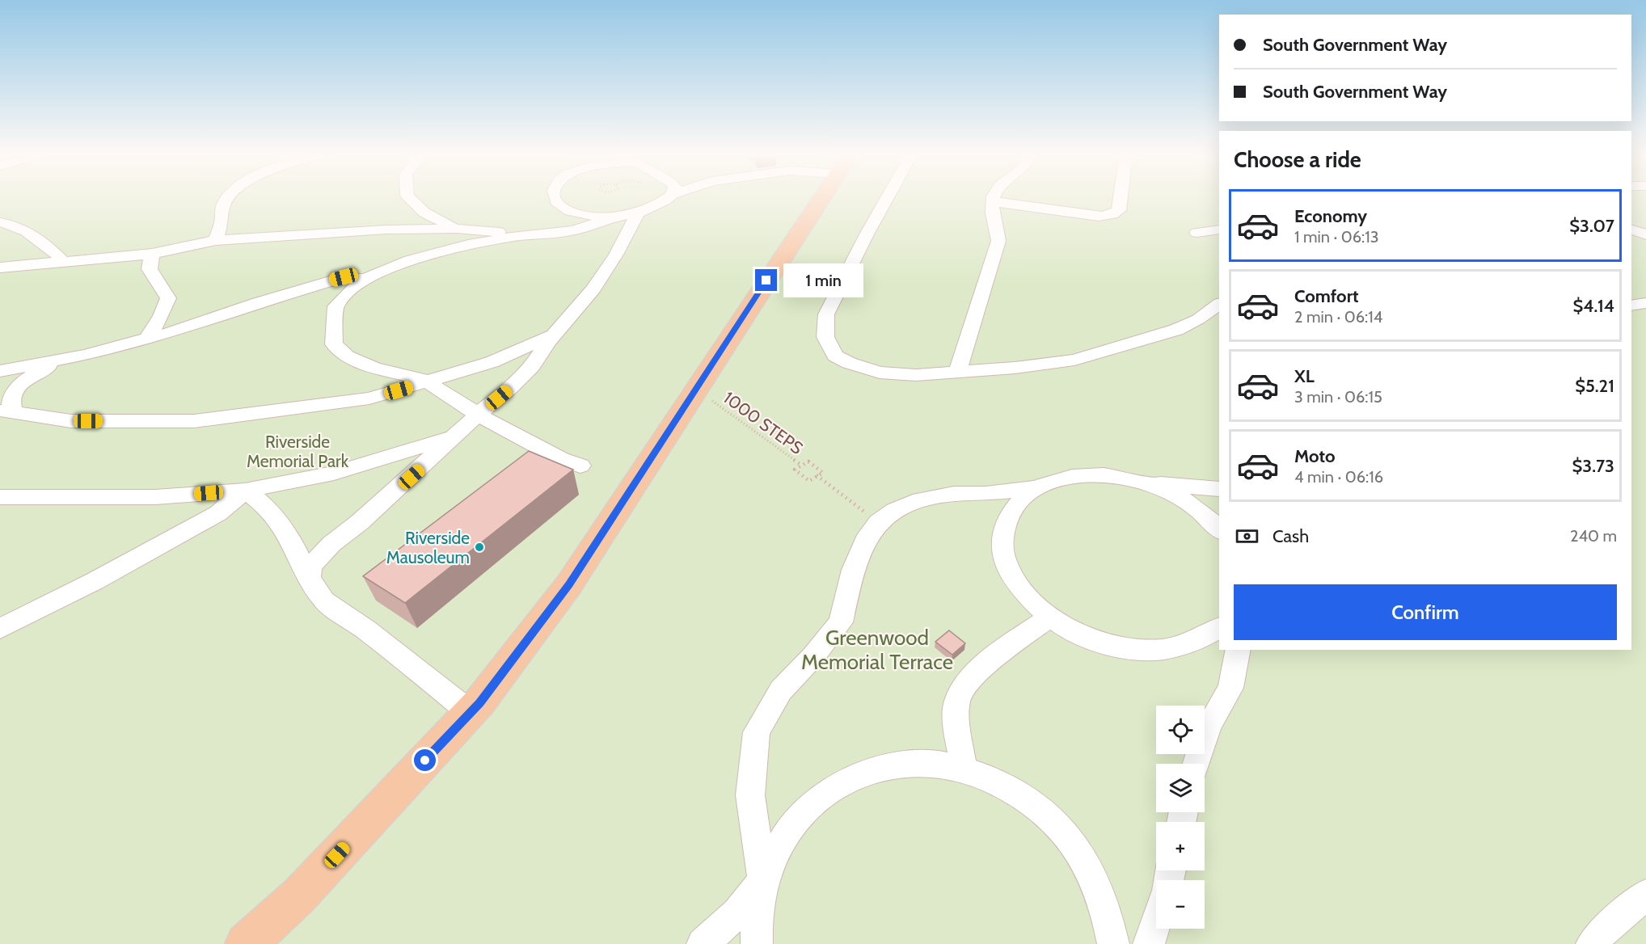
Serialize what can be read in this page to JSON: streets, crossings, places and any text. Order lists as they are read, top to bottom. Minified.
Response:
{"streets":{"path":["1000 STEPS"]},"parks":["Riverside Memorial Park","Greenwood Memorial Terrace"],"places":["Riverside Mausoleum"],"page":{"banner":["South Government Way","South Government Way"],"heading":"Choose a ride","list":[{"name":"Economy","note":"1 min · 06:13","value":"$3.07"},{"name":"Comfort","note":"2 min · 06:14","value":"$4.14"},{"name":"XL","note":"3 min · 06:15","value":"$5.21"},{"name":"Moto","note":"4 min · 06:16","value":"$3.73"}],"bubble":"1 min","pay":["Cash","240 m"],"buttons":"Confirm","map_buttons":["+","−"]}}
